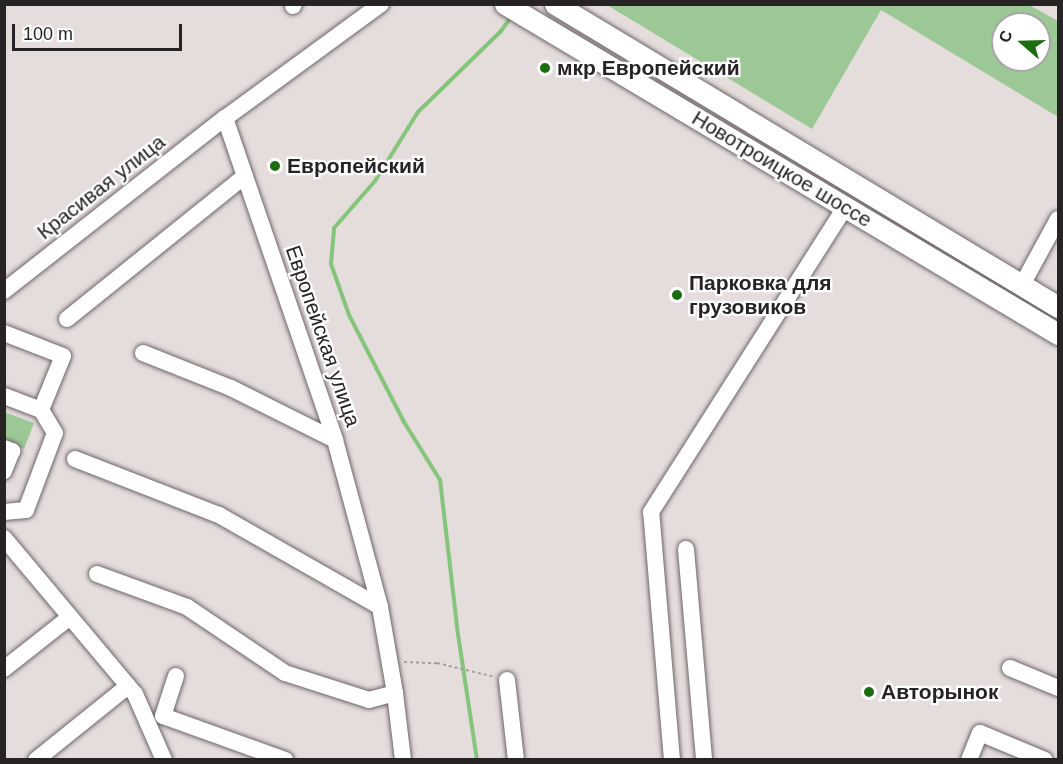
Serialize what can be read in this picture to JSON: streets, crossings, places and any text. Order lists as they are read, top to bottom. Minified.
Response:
{"streets":{"main road":["Новотроицкое шоссе"],"street":["Красивая улица","Европейская улица"]},"crossings":[["Красивая улица","Европейская улица"]],"places":["мкр Европейский","Европейский","Парковка для грузовиков","Авторынок"],"scale_bar":"100 m","north":"left"}
